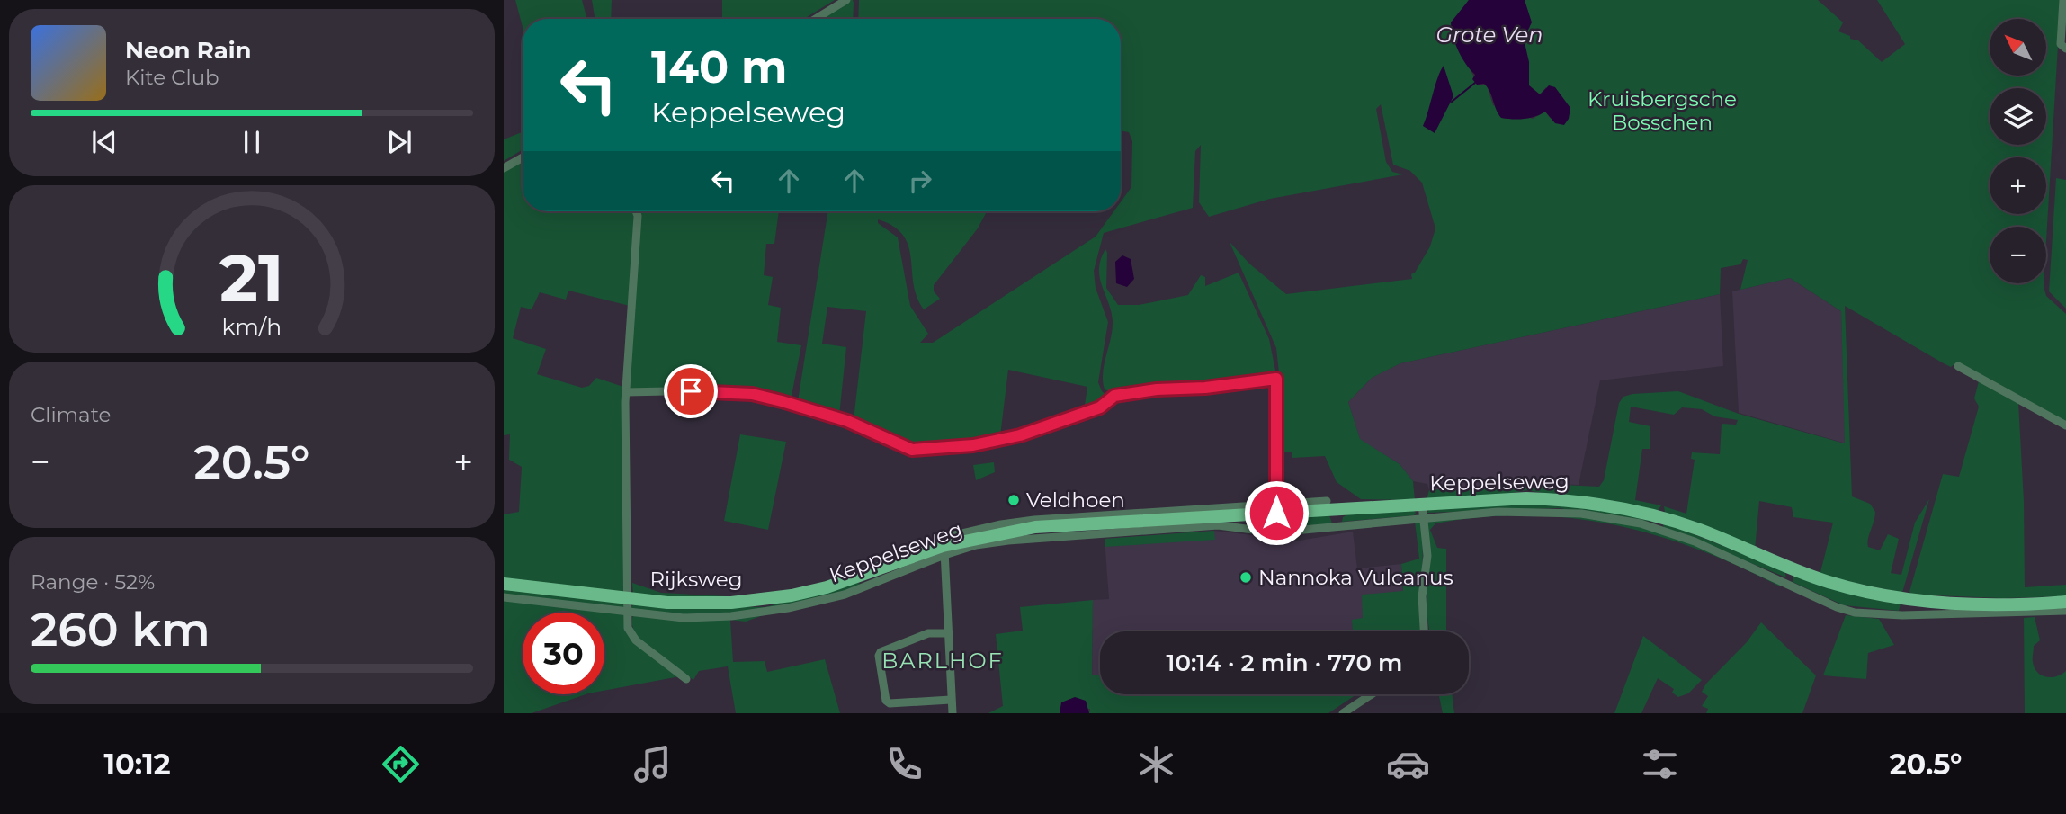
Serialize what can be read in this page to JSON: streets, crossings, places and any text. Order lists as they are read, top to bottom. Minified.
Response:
{"streets":{"main road":["Keppelseweg","Rijksweg"]},"crossings":[["Keppelseweg","Rijksweg"]],"districts":["BARLHOF"],"water":["Grote Ven"],"parks":["Kruisbergsche Bosschen"],"places":["Veldhoen","Nannoka Vulcanus"],"north":"top left","page":{"map_buttons":["+","−"],"turn":["140 m","Keppelseweg"],"song":["Neon Rain","Kite Club"],"tile":["Climate",["Range · 52%","260 km"]],"heat":["−","20.5°","+"],"limit":"30","trip":"10:14 · 2 min · 770 m","tabs":["10:12","20.5°"],"gauge":["21","km/h"]}}
